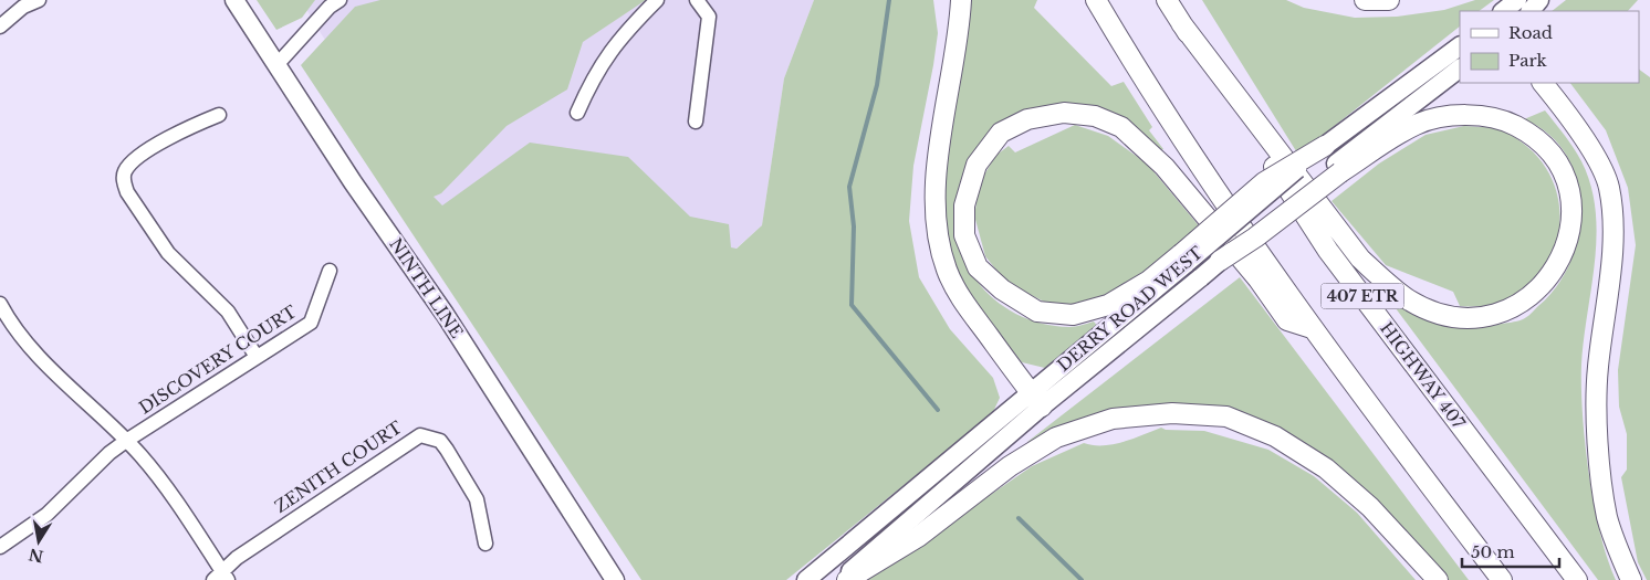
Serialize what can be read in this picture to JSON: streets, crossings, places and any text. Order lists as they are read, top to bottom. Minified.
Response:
{"streets":{"highway":["407 ETR","HIGHWAY 407"],"main road":["NINTH LINE","DERRY ROAD WEST"],"street":["DISCOVERY COURT","ZENITH COURT"]},"legend":["Road","Park"],"scale_bar":"50 m","north":"bottom"}
